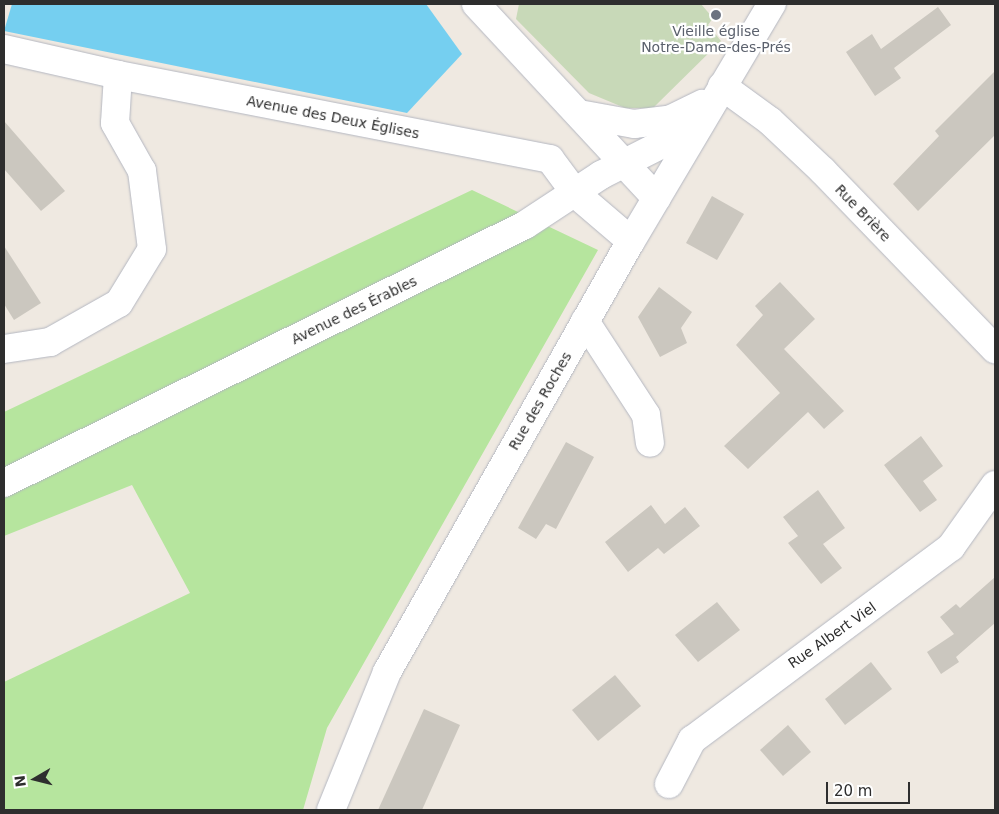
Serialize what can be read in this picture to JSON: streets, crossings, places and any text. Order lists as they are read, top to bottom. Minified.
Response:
{"streets":{"street":["Avenue des Deux Églises","Rue Brière","Avenue des Érables","Rue des Roches","Rue Albert Viel"]},"crossings":[["Avenue des Deux Églises","Avenue des Érables"],["Avenue des Deux Églises","Rue des Roches"],["Rue Brière","Rue des Roches"],["Avenue des Érables","Rue des Roches"]],"places":["Vieille église Notre-Dame-des-Prés"],"scale_bar":"20 m","north":"left"}
